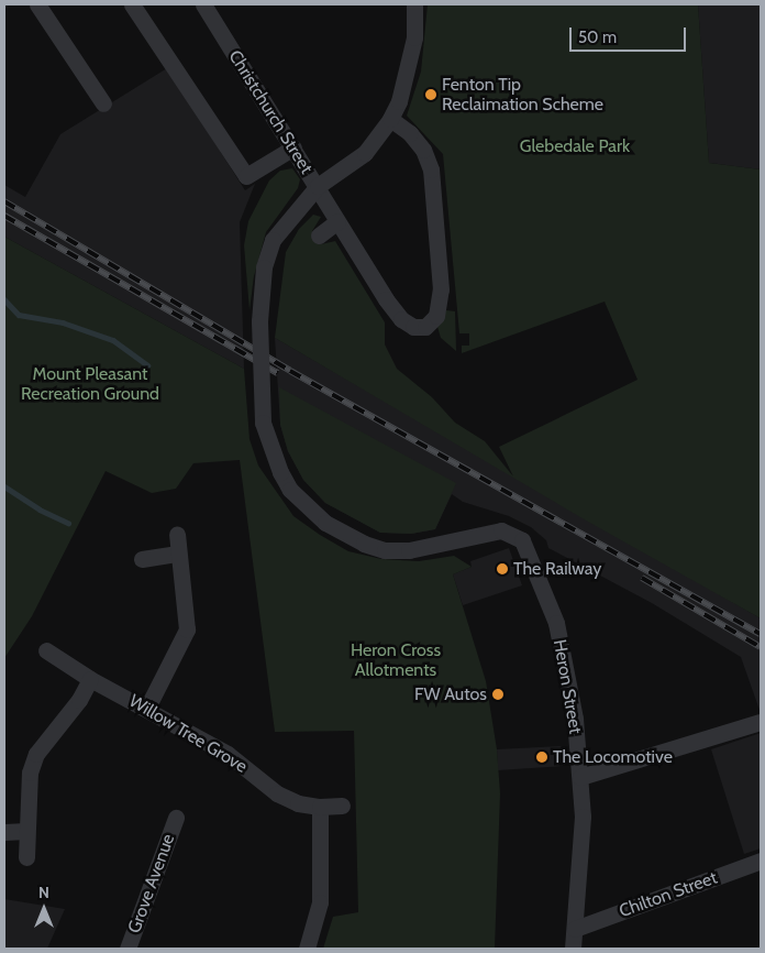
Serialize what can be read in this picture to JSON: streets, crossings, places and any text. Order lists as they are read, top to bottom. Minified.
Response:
{"streets":{"street":["Christchurch Street","Heron Street","Willow Tree Grove","Grove Avenue","Chilton Street"]},"crossings":[["Christchurch Street","Heron Street"],["Heron Street","Chilton Street"]],"parks":["Glebedale Park","Mount Pleasant Recreation Ground","Heron Cross Allotments"],"places":["Fenton Tip Reclaimation Scheme","The Railway","FW Autos","The Locomotive"],"scale_bar":"50 m","north":"top"}
